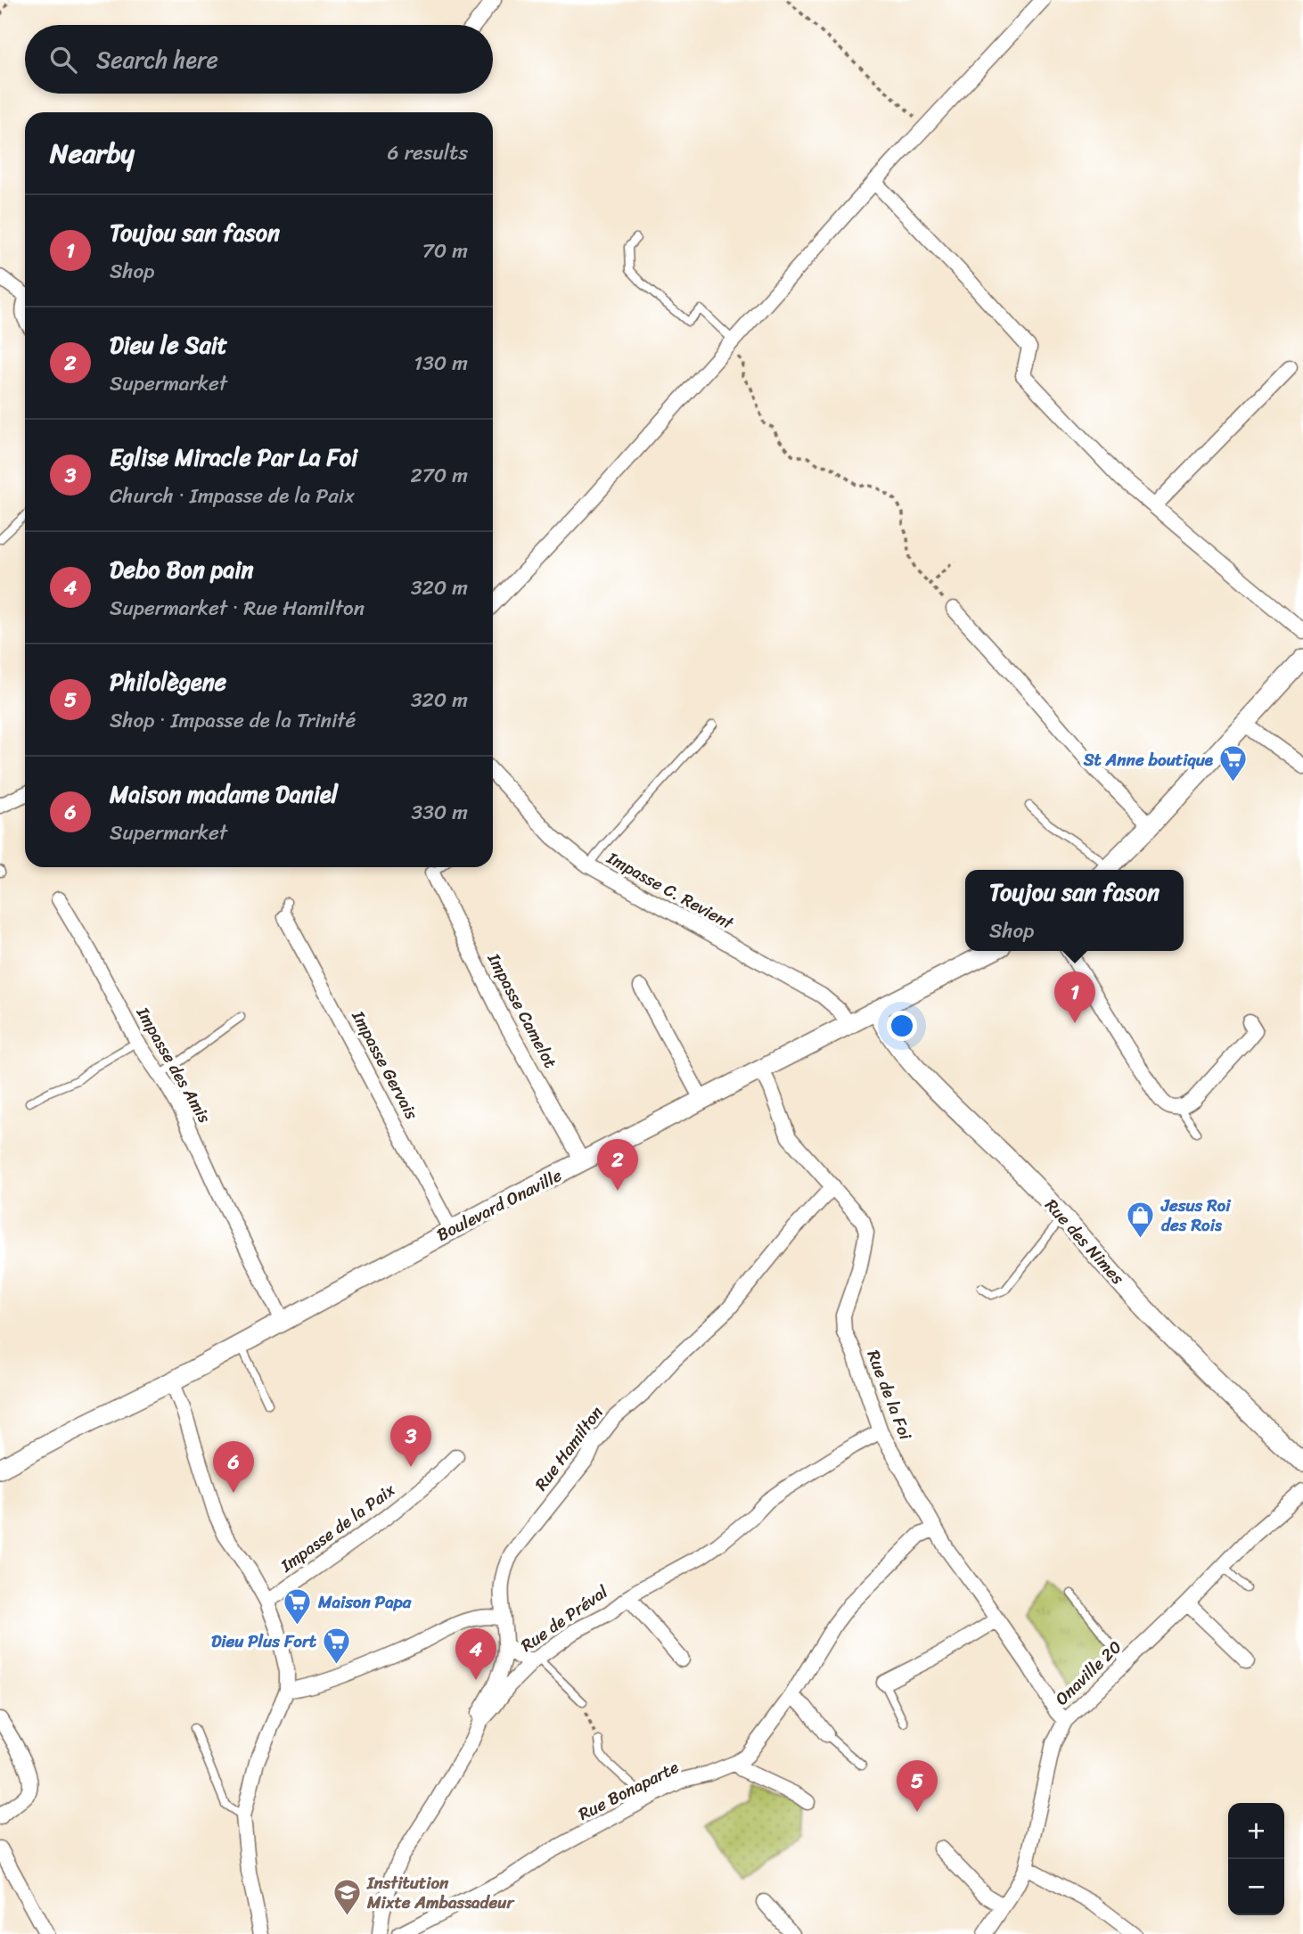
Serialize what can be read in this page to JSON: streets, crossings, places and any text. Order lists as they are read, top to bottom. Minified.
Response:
{"streets":{"street":["Impasse C. Revient","Impasse Camelot","Impasse des Amis","Impasse Gervais","Boulevard Onaville","Rue des Nimes","Rue de la Foi","Rue Hamilton","Impasse de la Paix","Rue de Préval","Onaville 20","Rue Bonaparte"]},"crossings":[["Impasse C. Revient","Boulevard Onaville"],["Impasse Camelot","Boulevard Onaville"],["Impasse des Amis","Boulevard Onaville"],["Impasse Gervais","Boulevard Onaville"],["Boulevard Onaville","Rue des Nimes"],["Boulevard Onaville","Rue de la Foi"],["Rue de la Foi","Rue Hamilton"],["Rue de la Foi","Rue de Préval"],["Rue de la Foi","Onaville 20"],["Rue de la Foi","Rue Bonaparte"],["Rue Hamilton","Rue de Préval"]],"places":{"supermarket":["St Anne boutique","Maison Papa","Dieu Plus Fort"],"shop":["Jesus Roi des Rois"],"school or university":["Institution Mixte Ambassadeur"]},"page":{"search":"Search here","heading":["Nearby","6 results"],"list":[{"mark":"1","name":"Toujou san fason","note":"Shop","value":"70 m"},{"mark":"2","name":"Dieu le Sait","note":"Supermarket","value":"130 m"},{"mark":"3","name":"Eglise Miracle Par La Foi","note":"Church · Impasse de la Paix","value":"270 m"},{"mark":"4","name":"Debo Bon pain","note":"Supermarket · Rue Hamilton","value":"320 m"},{"mark":"5","name":"Philolègene","note":"Shop · Impasse de la Trinité","value":"320 m"},{"mark":"6","name":"Maison madame Daniel","note":"Supermarket","value":"330 m"}],"popup":["Toujou san fason","Shop"],"pins":["1","2","3","6","4","5"],"map_buttons":["+","−"]}}
